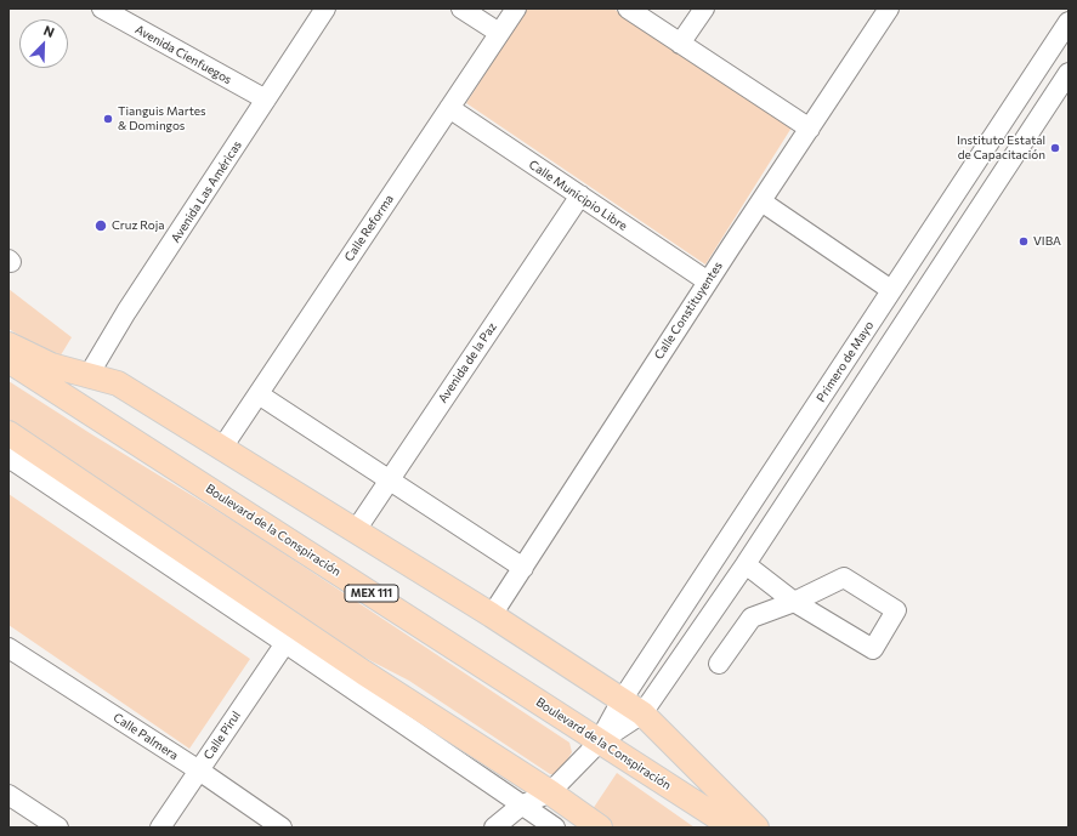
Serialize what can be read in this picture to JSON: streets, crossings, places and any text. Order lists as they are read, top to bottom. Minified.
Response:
{"streets":{"main road":["Boulevard de la Conspiración","MEX 111"],"street":["Avenida Cienfuegos","Avenida Las Américas","Calle Municipio Libre","Calle Reforma","Calle Constituyentes","Primero de Mayo","Avenida de la Paz","Calle Pirul","Calle Palmera"]},"crossings":[["Avenida Cienfuegos","Avenida Las Américas"],["Calle Municipio Libre","Calle Reforma"],["Calle Municipio Libre","Calle Constituyentes"],["Calle Municipio Libre","Avenida de la Paz"],["Primero de Mayo","Boulevard de la Conspiración"],["Calle Pirul","Calle Palmera"]],"places":["Tianguis Martes & Domingos","Instituto Estatal de Capacitación","Cruz Roja","VIBA"],"north":"top right"}
